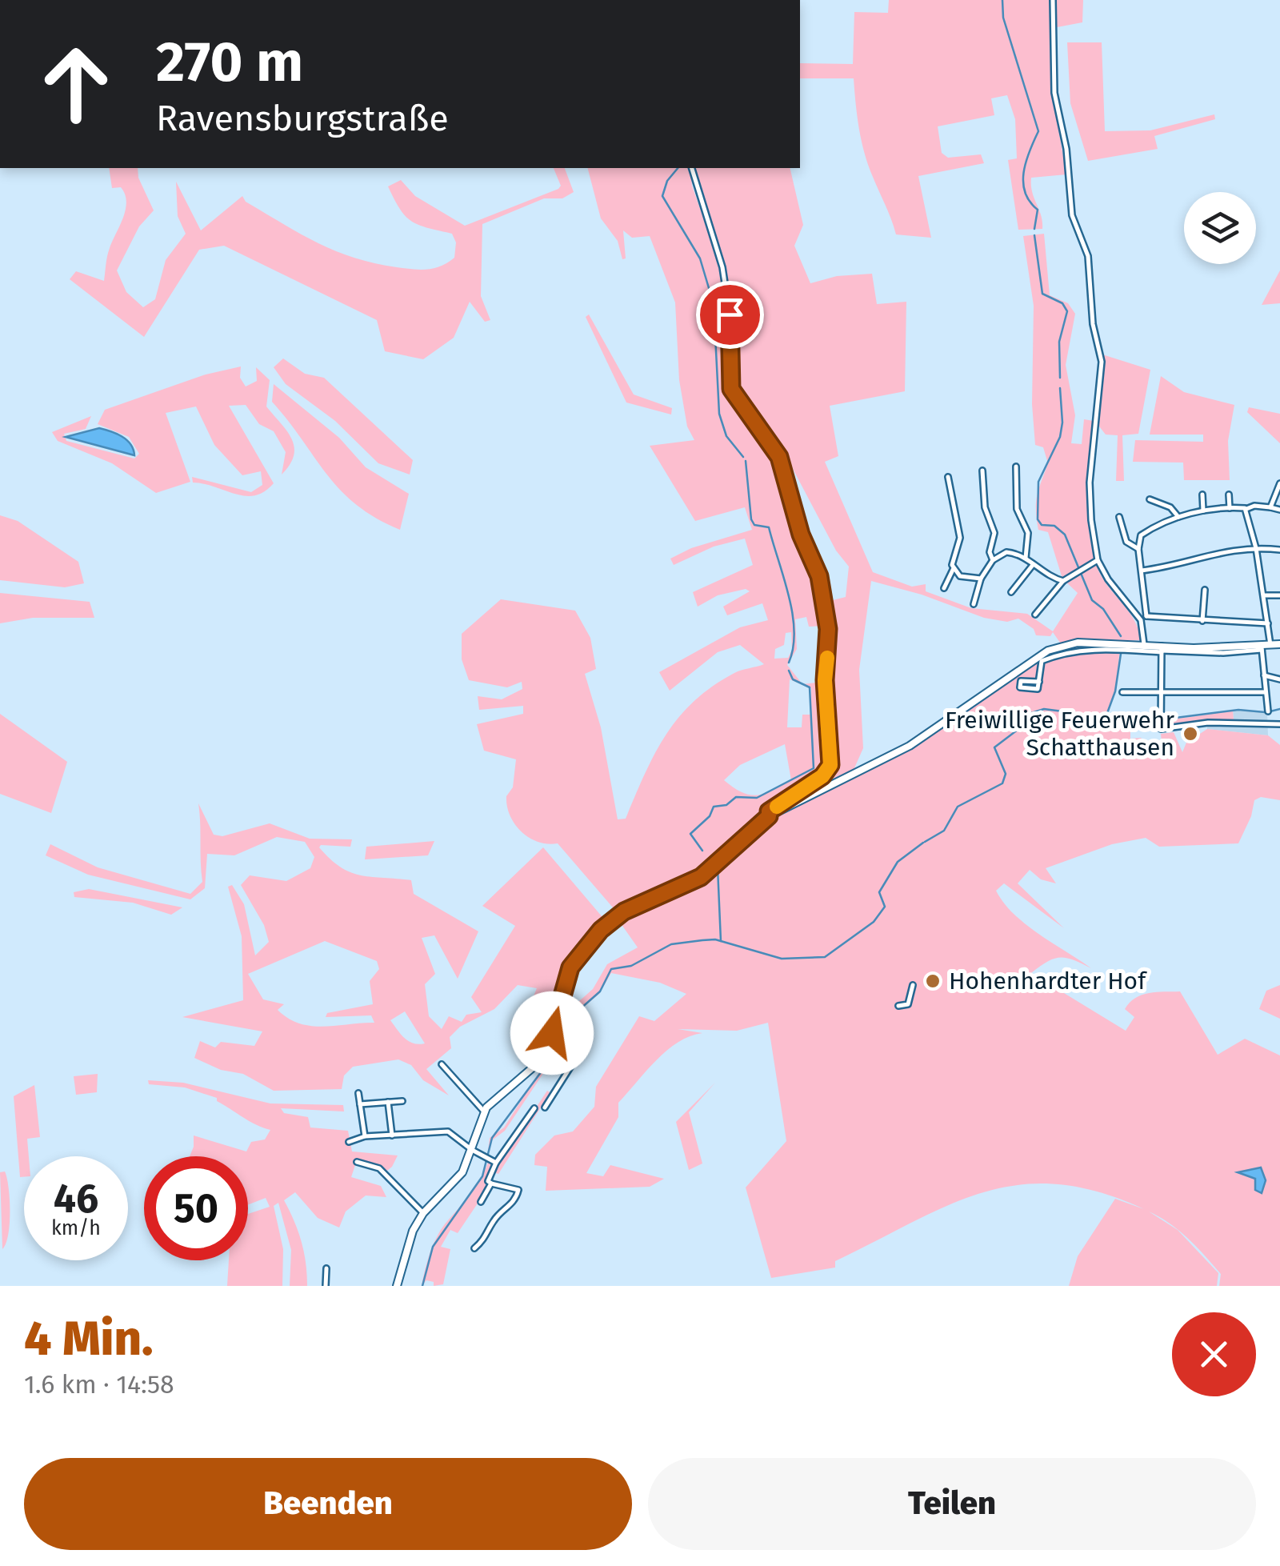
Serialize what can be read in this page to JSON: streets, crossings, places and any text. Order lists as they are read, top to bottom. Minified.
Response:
{"places":["Freiwillige Feuerwehr Schatthausen","Hohenhardter Hof"],"page":{"turn":["270 m","Ravensburgstraße"],"speed":"46 km/h","limit":"50","heading":["4 Min.","1.6 km · 14:58"],"buttons":["Beenden","Teilen"]}}
